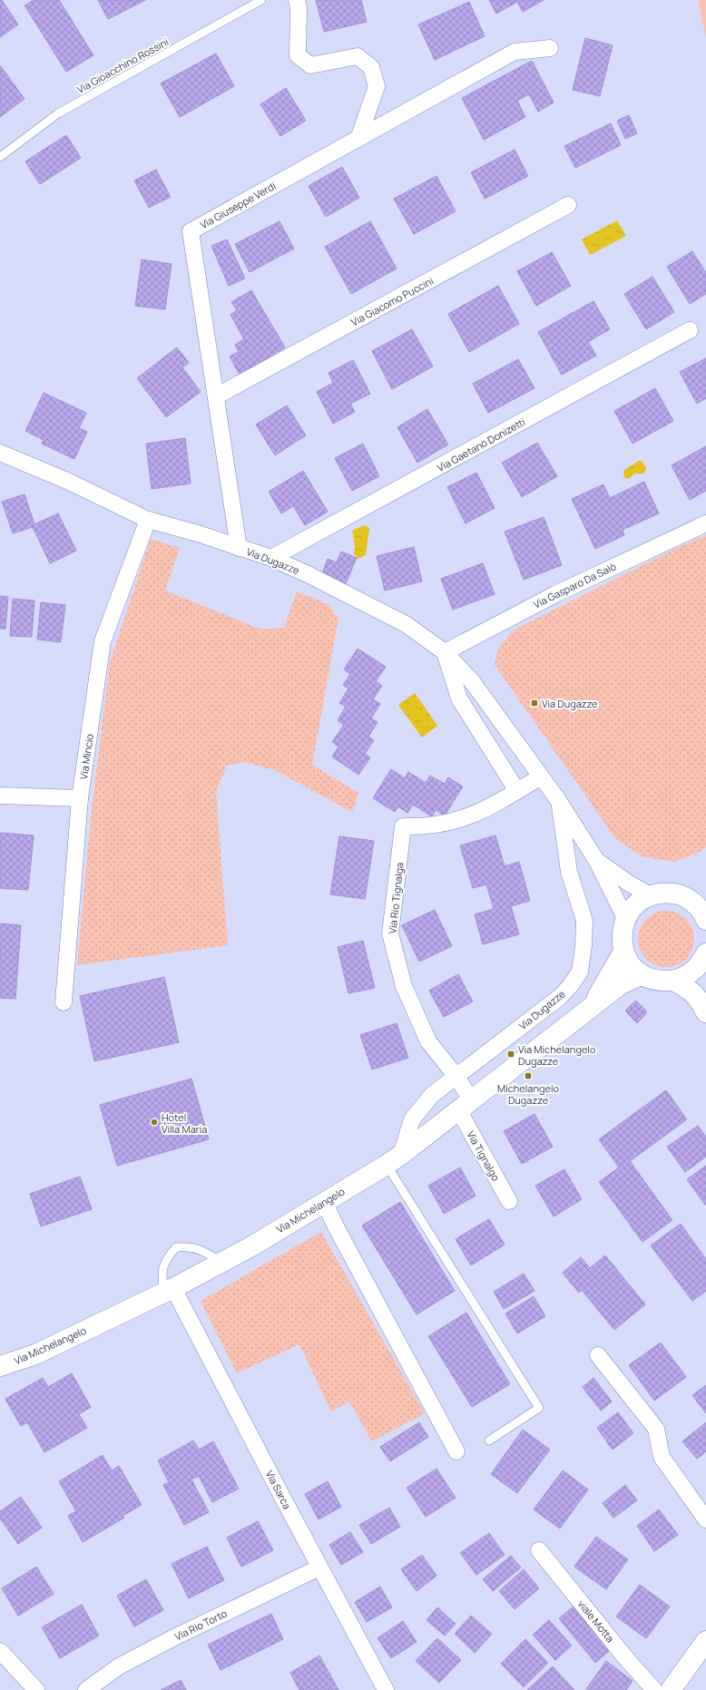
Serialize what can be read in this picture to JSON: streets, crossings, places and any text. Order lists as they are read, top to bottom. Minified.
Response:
{"streets":{"street":["Via Giuseppe Verdi","Via Giacomo Puccini","Via Gaetano Donizetti","Via Dugazze","Via Gasparo Da Salò","Via Mincio","Via Rio Tignalga","Via Tignalgo","Via Michelangelo","Via Sarca","viale Motta","Via Rio Torto"],"lane":["Via Gioacchino Rossini"]},"crossings":[["Via Giuseppe Verdi","Via Giacomo Puccini"],["Via Giuseppe Verdi","Via Dugazze"],["Via Gaetano Donizetti","Via Dugazze"],["Via Dugazze","Via Gasparo Da Salò"],["Via Dugazze","Via Mincio"],["Via Dugazze","Via Rio Tignalga"],["Via Dugazze","Via Michelangelo"],["Via Rio Tignalga","Via Tignalgo"],["Via Rio Tignalga","Via Michelangelo"],["Via Tignalgo","Via Michelangelo"],["Via Michelangelo","Via Sarca"],["Via Sarca","Via Rio Torto"]],"places":{"transit":["Via Dugazze","Via Michelangelo Dugazze","Michelangelo Dugazze"],"other":["Hotel Villa Maria"]}}
